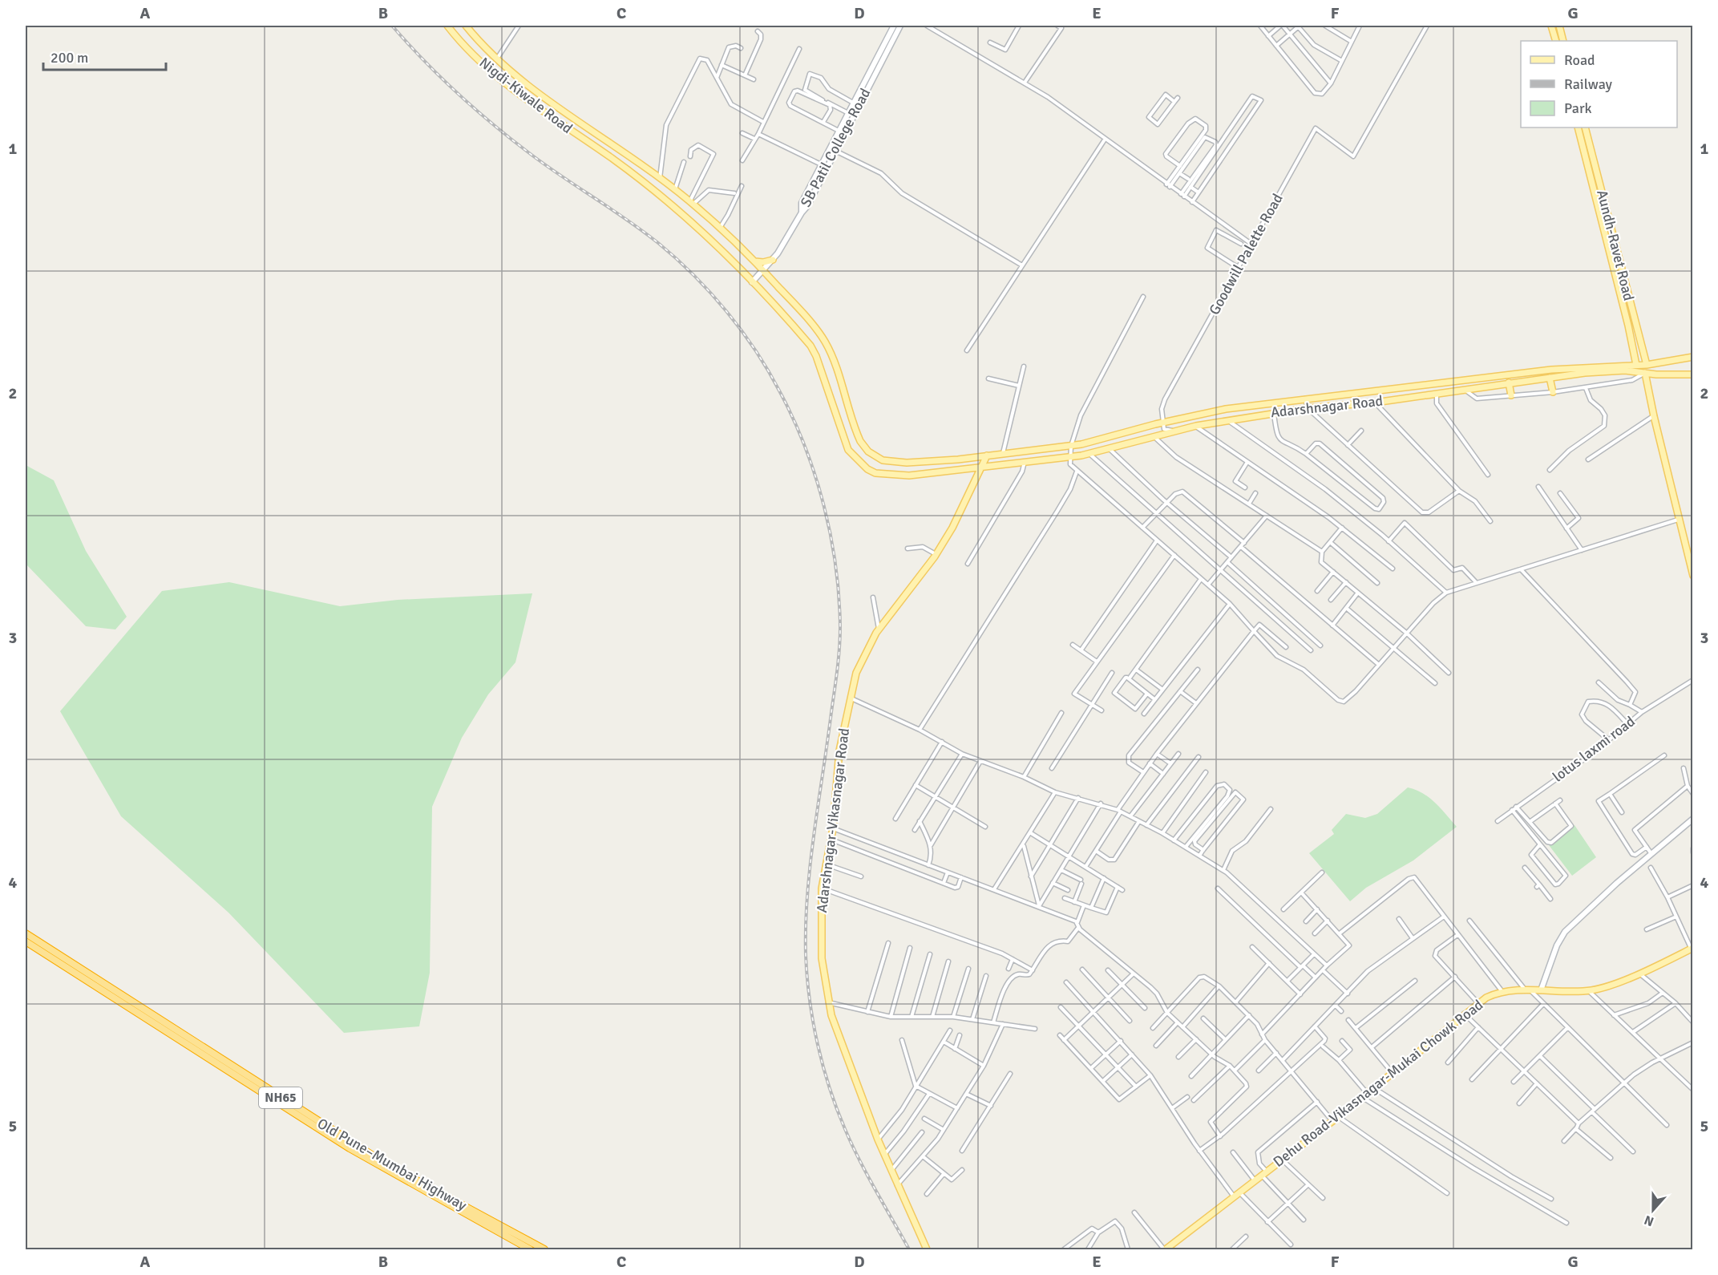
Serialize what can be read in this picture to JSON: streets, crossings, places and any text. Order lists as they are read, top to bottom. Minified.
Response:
{"streets":{"highway":["NH65","Old Pune–Mumbai Highway"],"main road":["Nigdi-Kiwale Road","Aundh-Ravet Road","Adarshnagar Road","Adarshnagar-Vikasnagar Road","Dehu Road-Vikasnagar-Mukai Chowk Road"],"street":["SB Patil College Road","Goodwill Palette Road","lotus laxmi road"]},"crossings":[["Nigdi-Kiwale Road","Adarshnagar Road"],["Nigdi-Kiwale Road","Adarshnagar-Vikasnagar Road"],["Aundh-Ravet Road","Adarshnagar Road"],["Goodwill Palette Road","Adarshnagar Road"],["Adarshnagar Road","Adarshnagar-Vikasnagar Road"]],"legend":["Road","Railway","Park"],"scale_bar":"200 m","north":"bottom","grid":{"columns":["A","B","C","D","E","F","G"],"rows":["1","2","3","4","5"]}}
